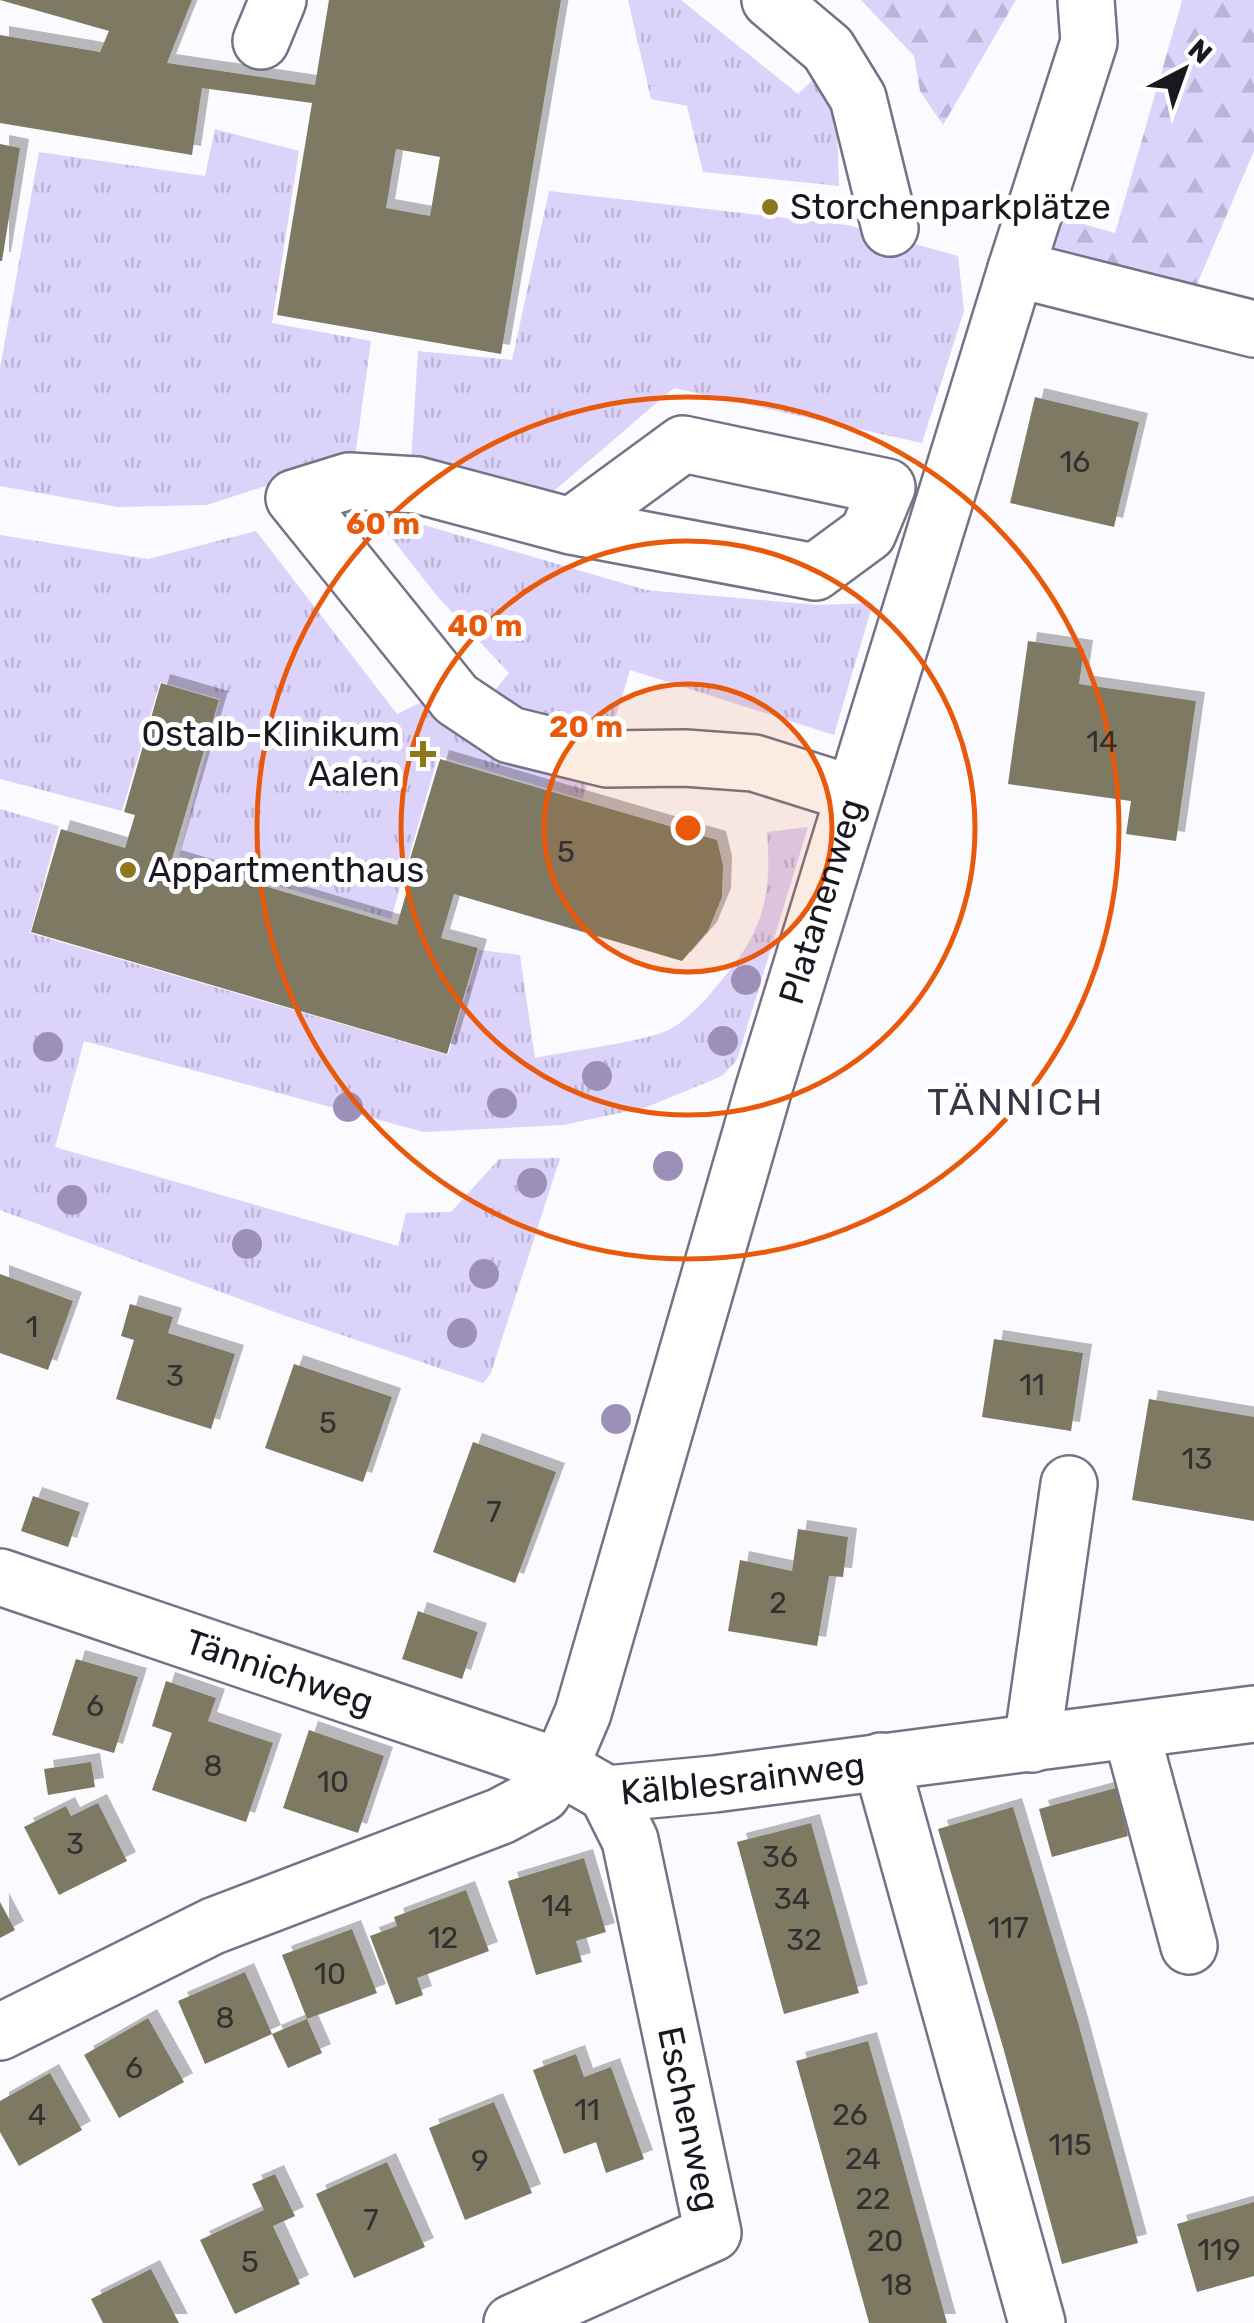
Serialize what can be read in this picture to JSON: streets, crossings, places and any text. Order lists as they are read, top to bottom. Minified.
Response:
{"streets":{"street":["Platanenweg","Tännichweg","Kälblesrainweg","Eschenweg"]},"crossings":[["Platanenweg","Tännichweg"],["Platanenweg","Kälblesrainweg"],["Tännichweg","Kälblesrainweg"],["Kälblesrainweg","Eschenweg"]],"districts":["TÄNNICH"],"places":{"other":["Storchenparkplätze","Appartmenthaus"],"health":["Ostalb-Klinikum Aalen"]},"house_numbers":["16","14","5","1","3","11","5","13","7","2","6","8","10","3","36","34","14","117","12","32","10","8","6","11","4","26","115","24","9","22","7","20","119","5","18"],"north":"top right","rings":["60 m","40 m","20 m"]}
